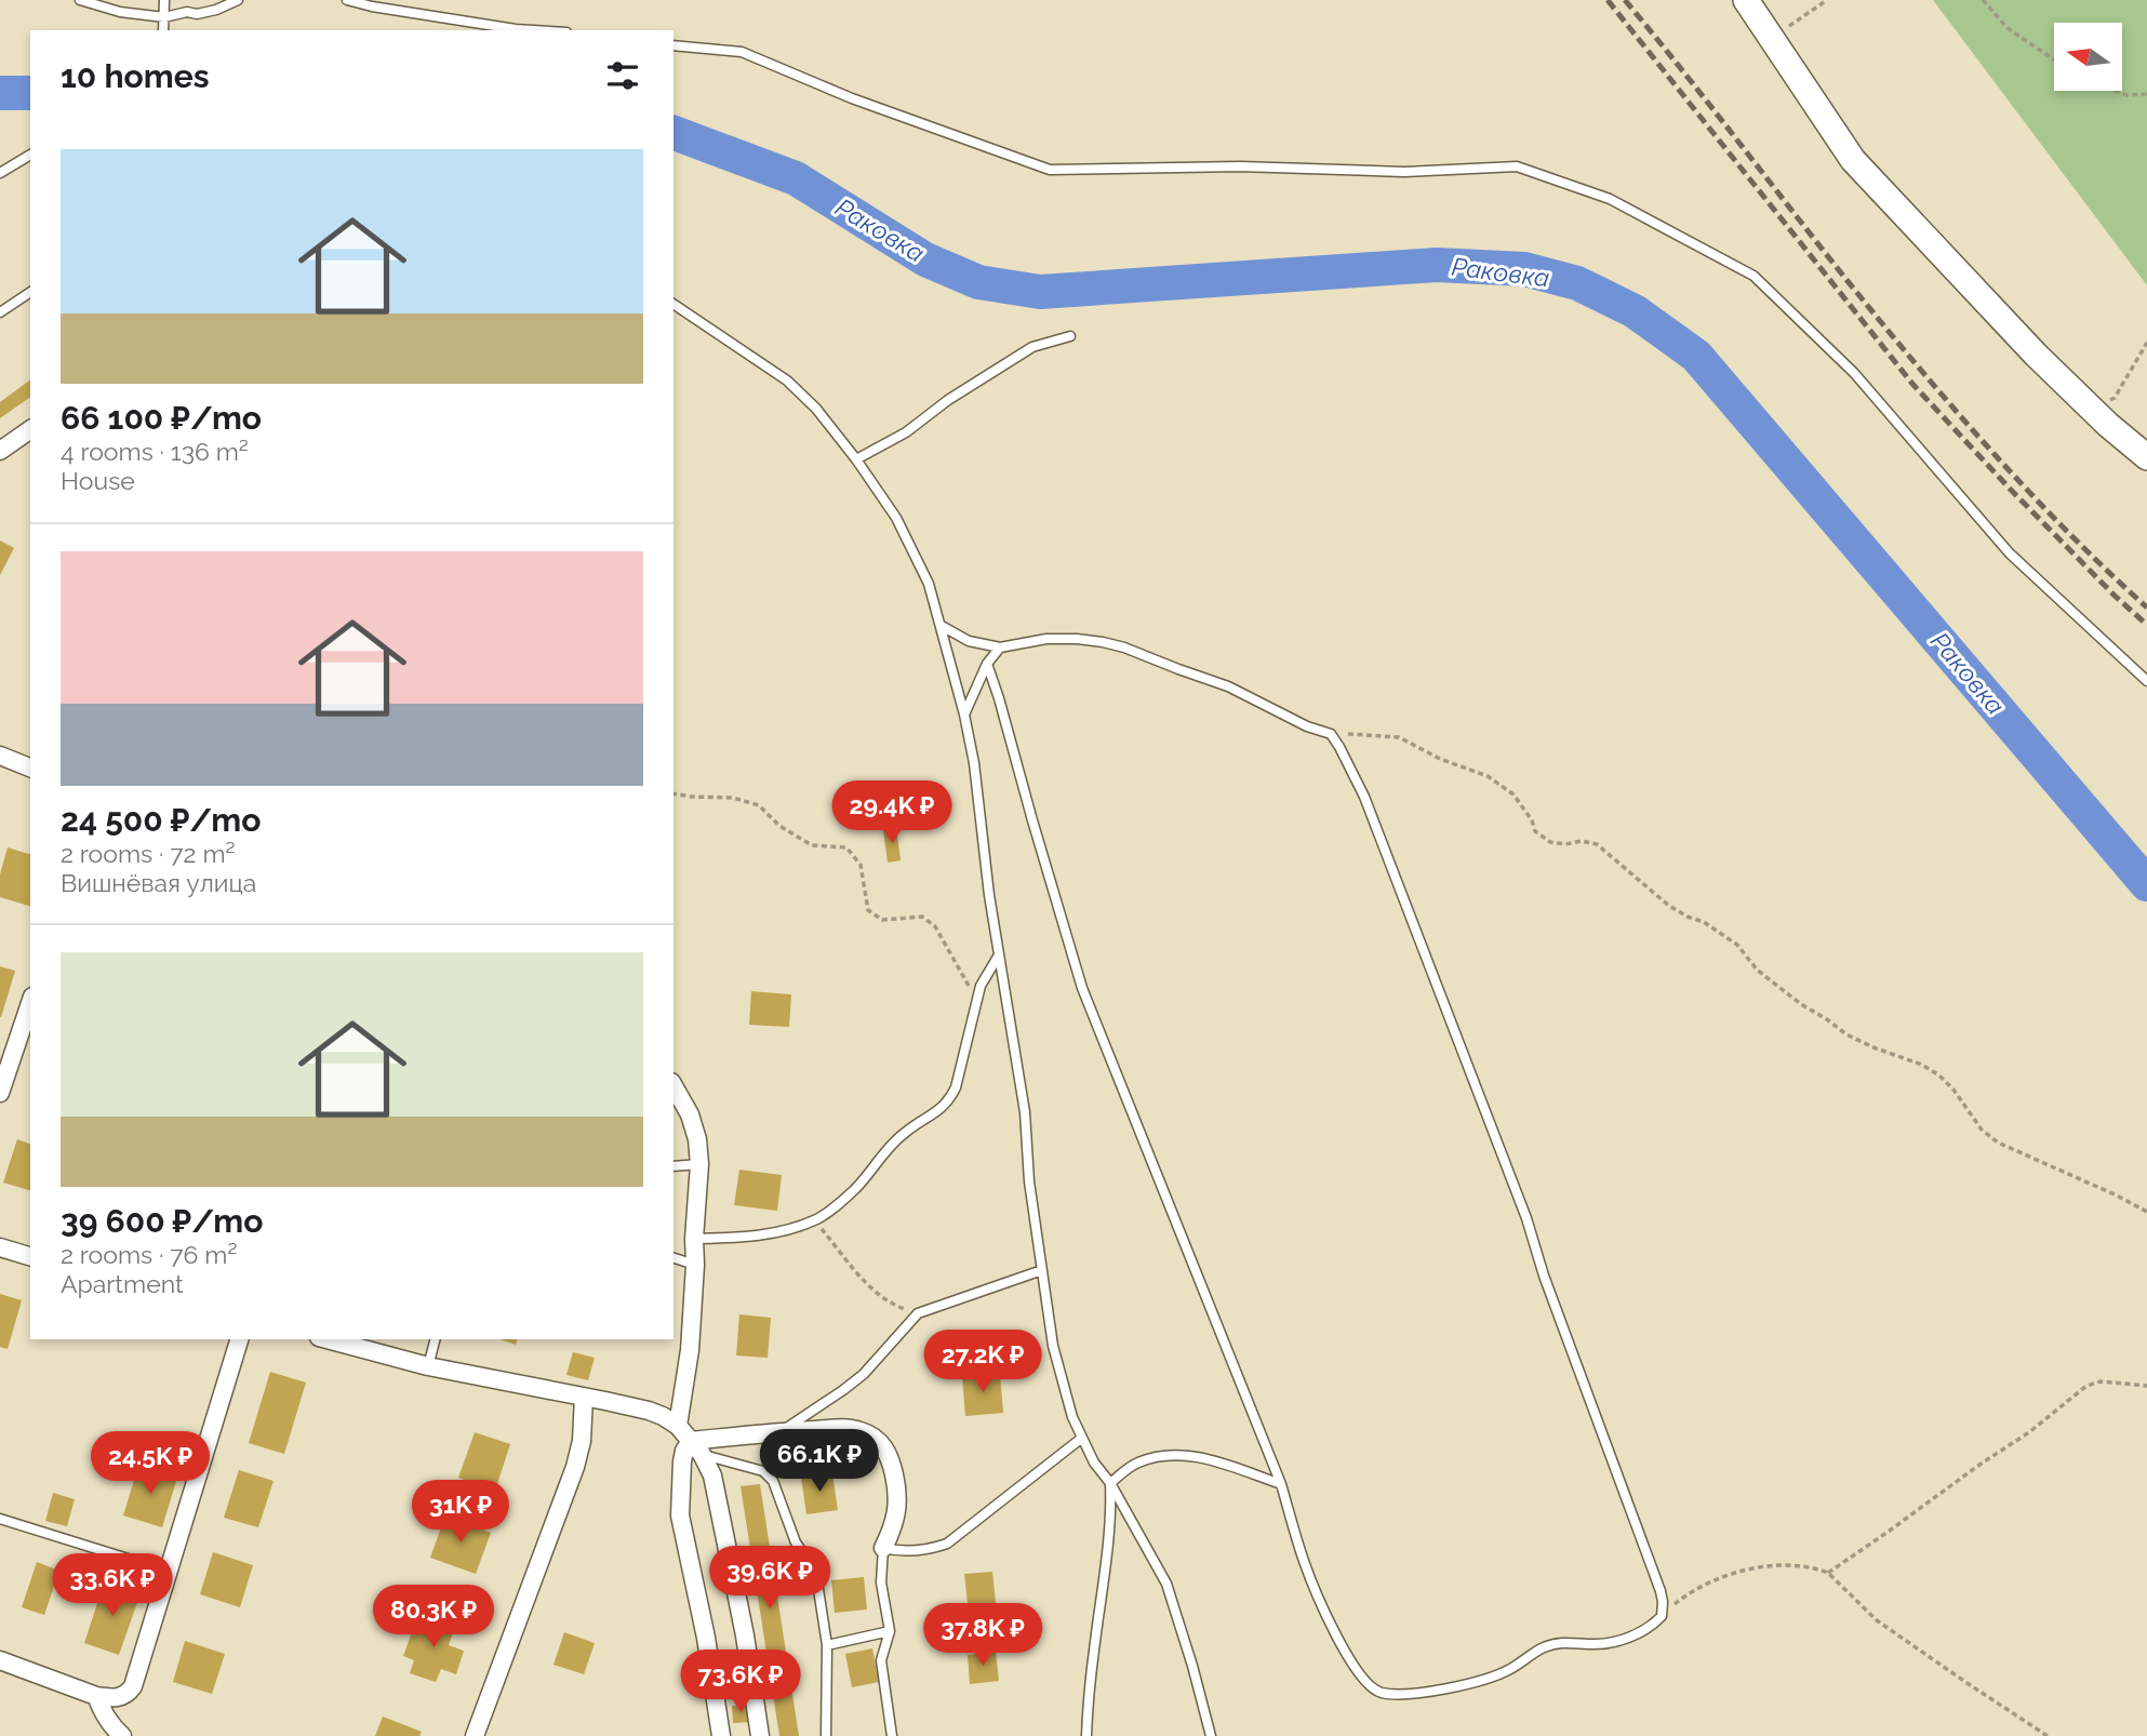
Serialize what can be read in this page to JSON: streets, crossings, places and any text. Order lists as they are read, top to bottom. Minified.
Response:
{"water":["Раковка"],"north":"left","page":{"heading":"10 homes","list":[{"name":"66 100 ₽/mo","note":"4 rooms · 136 m² · House"},{"name":"24 500 ₽/mo","note":"2 rooms · 72 m² · Вишнёвая улица"},{"name":"39 600 ₽/mo","note":"2 rooms · 76 m² · Apartment"}],"price":["29.4K ₽","27.2K ₽","66.1K ₽","24.5K ₽","31K ₽","39.6K ₽","33.6K ₽","80.3K ₽","37.8K ₽","73.6K ₽"]}}
